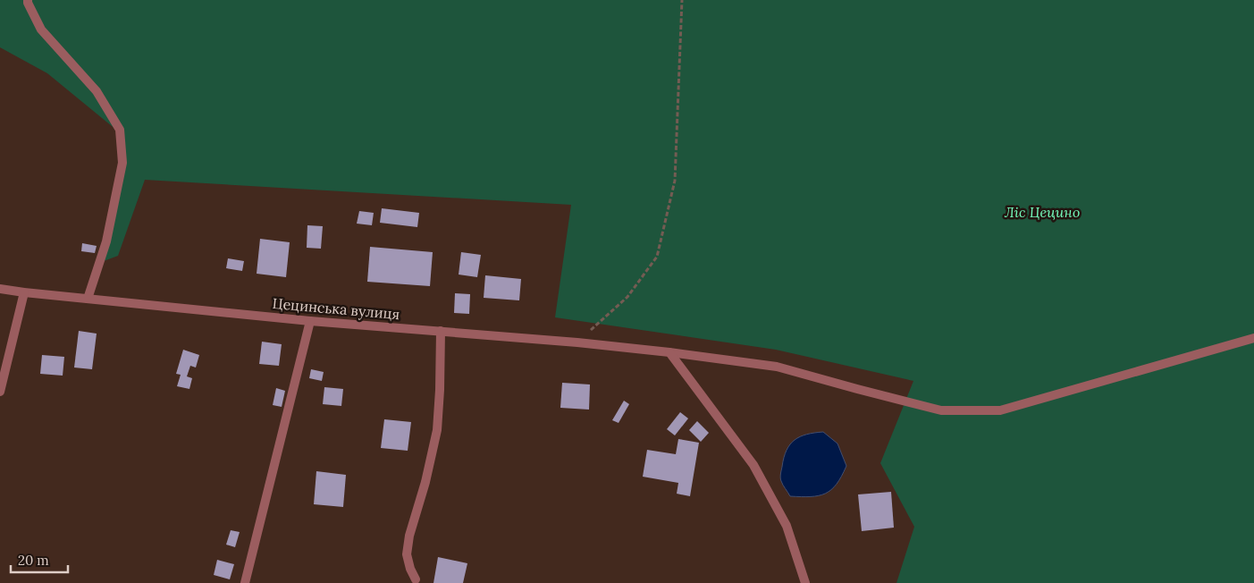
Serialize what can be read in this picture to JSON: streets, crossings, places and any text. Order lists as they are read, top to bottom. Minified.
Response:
{"streets":{"street":["Цецинська вулиця"]},"parks":["Ліс Цецино"],"scale_bar":"20 m"}
